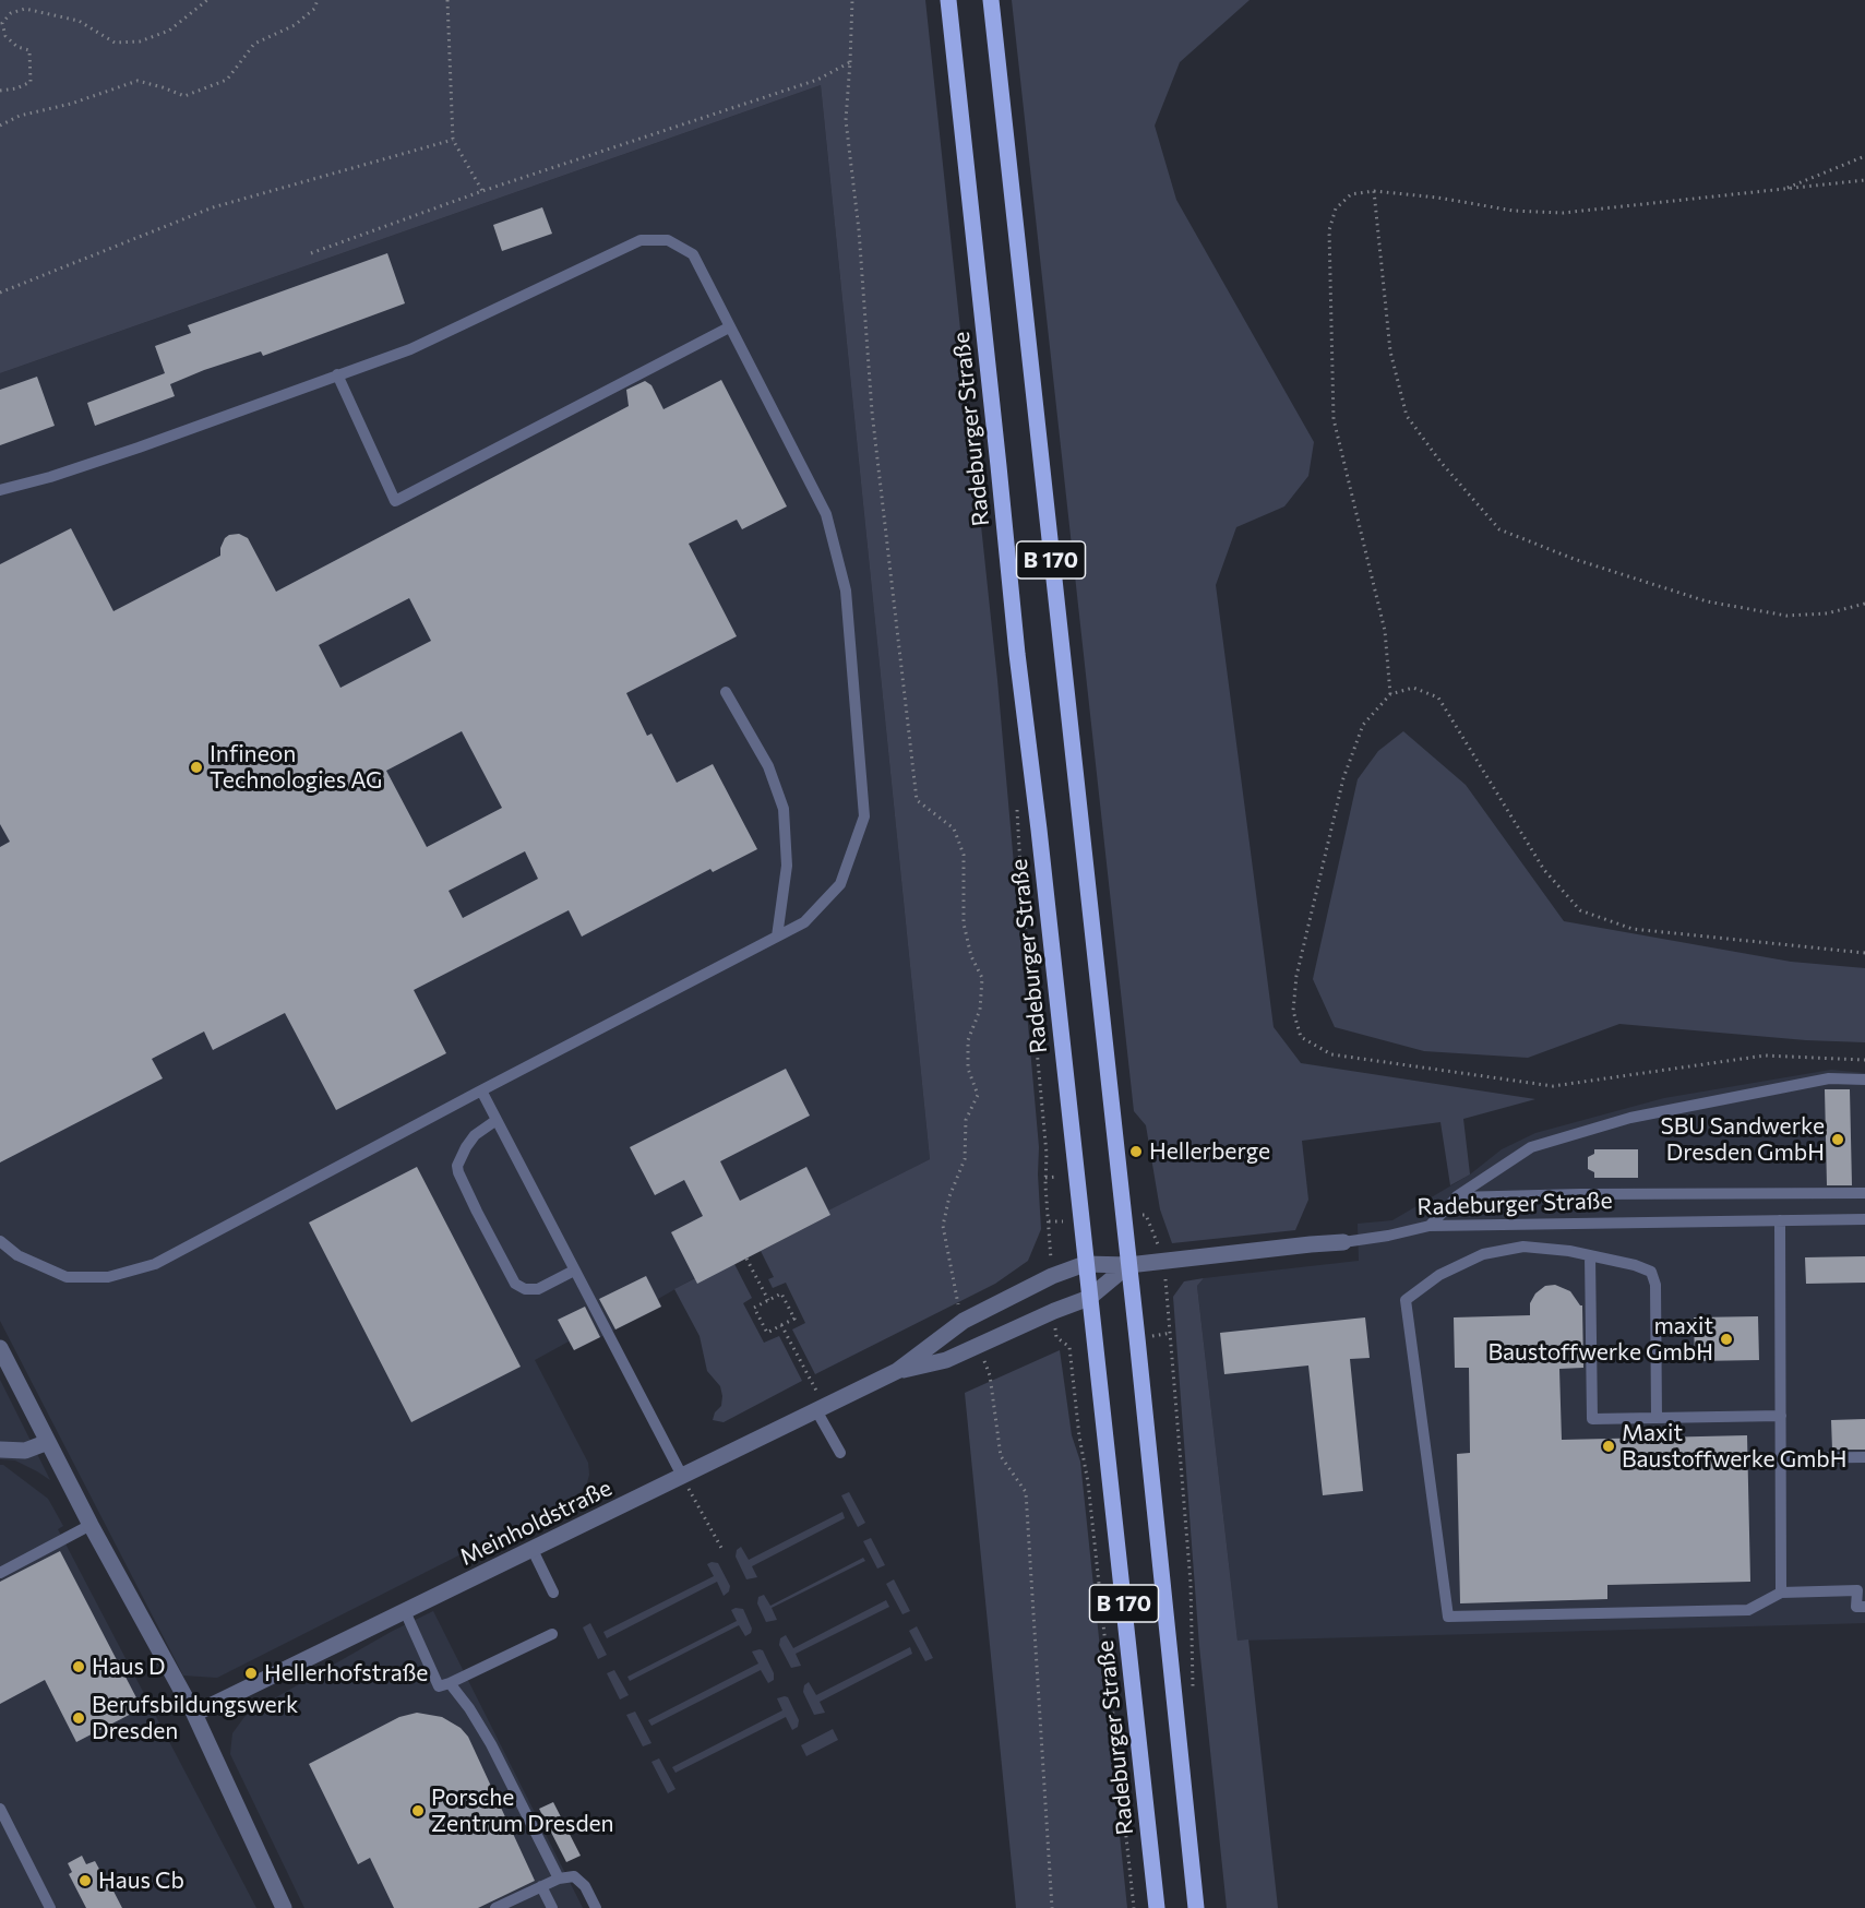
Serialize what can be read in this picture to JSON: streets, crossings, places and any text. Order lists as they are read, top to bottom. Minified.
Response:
{"streets":{"main road":["Radeburger Straße","B 170"],"street":["Meinholdstraße"]},"crossings":[["Radeburger Straße","B 170"],["Radeburger Straße","Meinholdstraße"],["B 170","Meinholdstraße"]],"places":["Infineon Technologies AG","SBU Sandwerke Dresden GmbH","Hellerberge","maxit Baustoffwerke GmbH","Maxit Baustoffwerke GmbH","Haus D","Hellerhofstraße","Berufsbildungswerk Dresden","Porsche Zentrum Dresden","Haus Cb"]}
